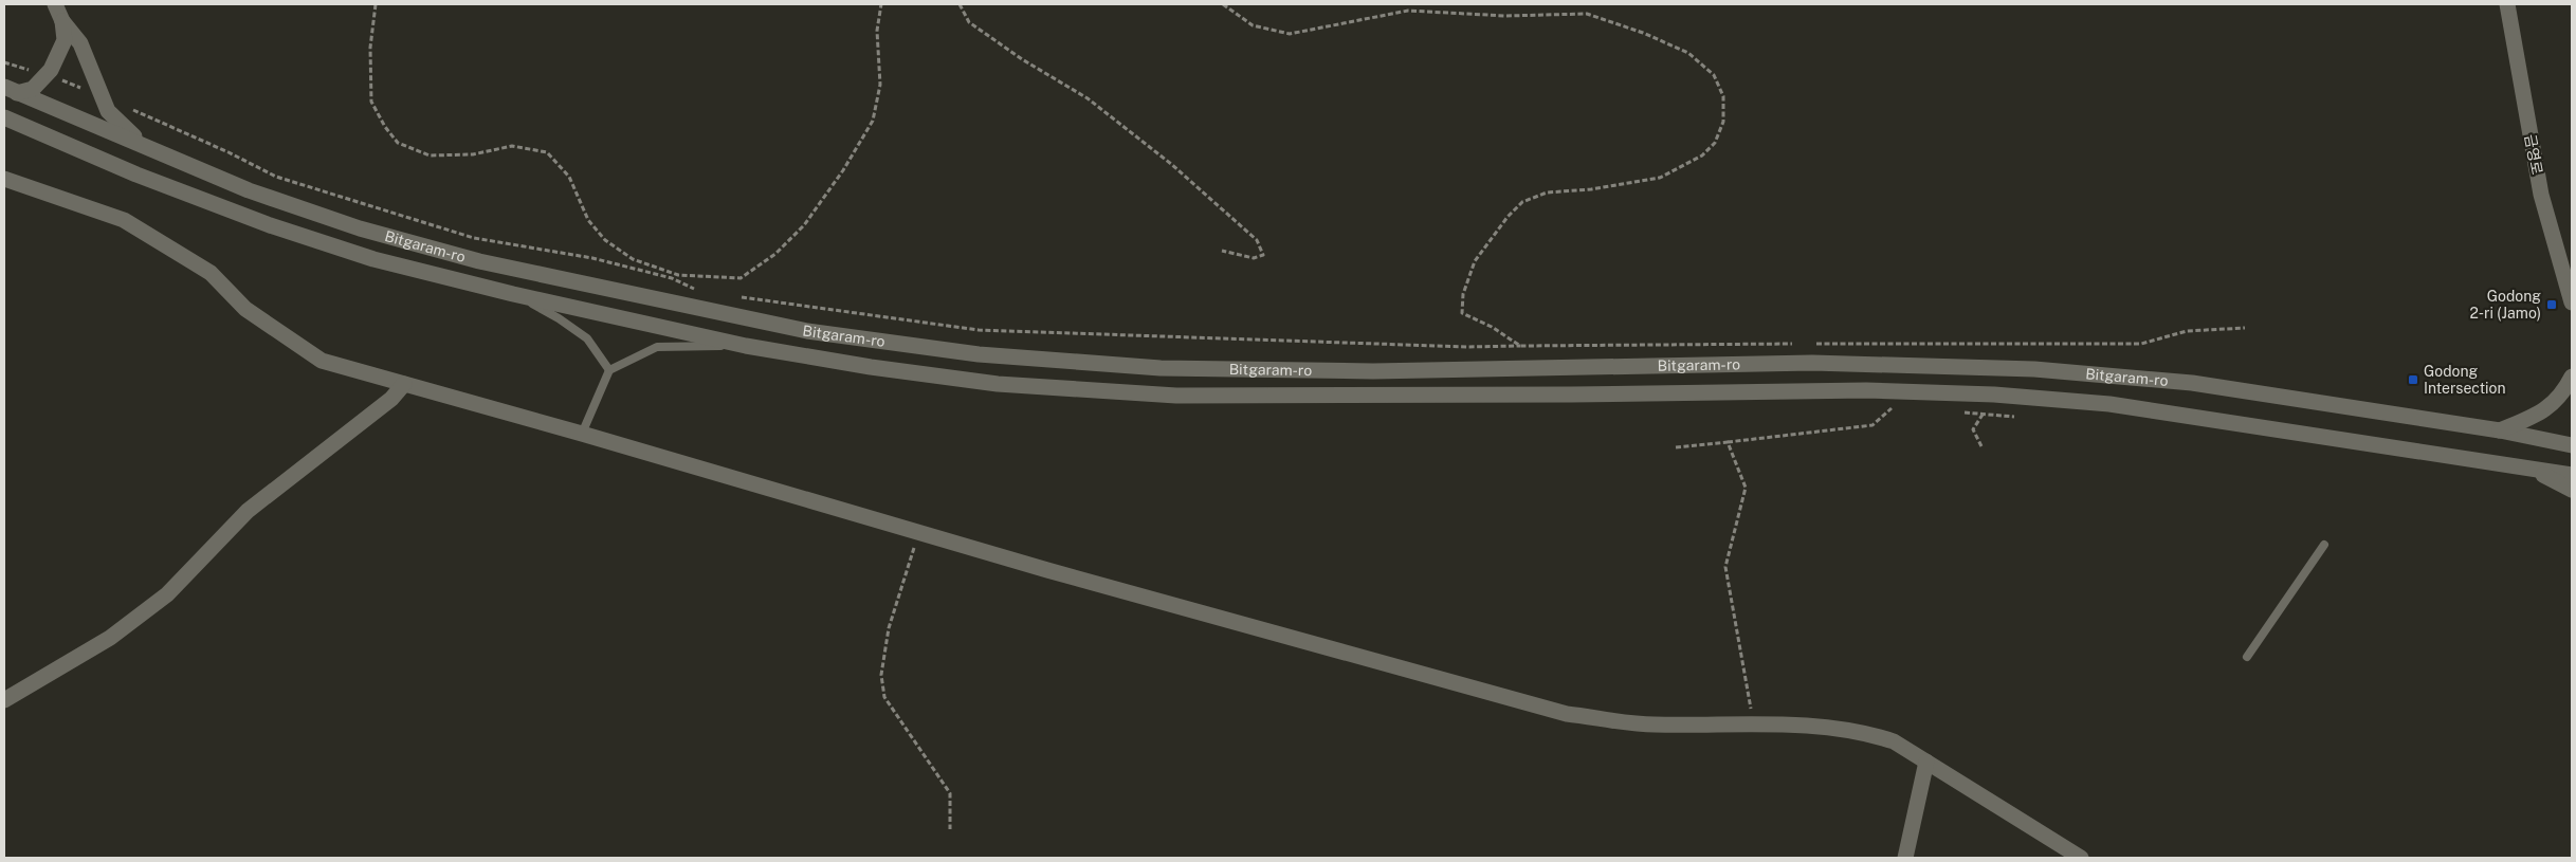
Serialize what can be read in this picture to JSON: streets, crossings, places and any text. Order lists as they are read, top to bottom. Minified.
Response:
{"streets":{"main road":["금영로","Bitgaram-ro"]},"places":{"transit":["Godong 2-ri (Jamo)","Godong Intersection"]}}
